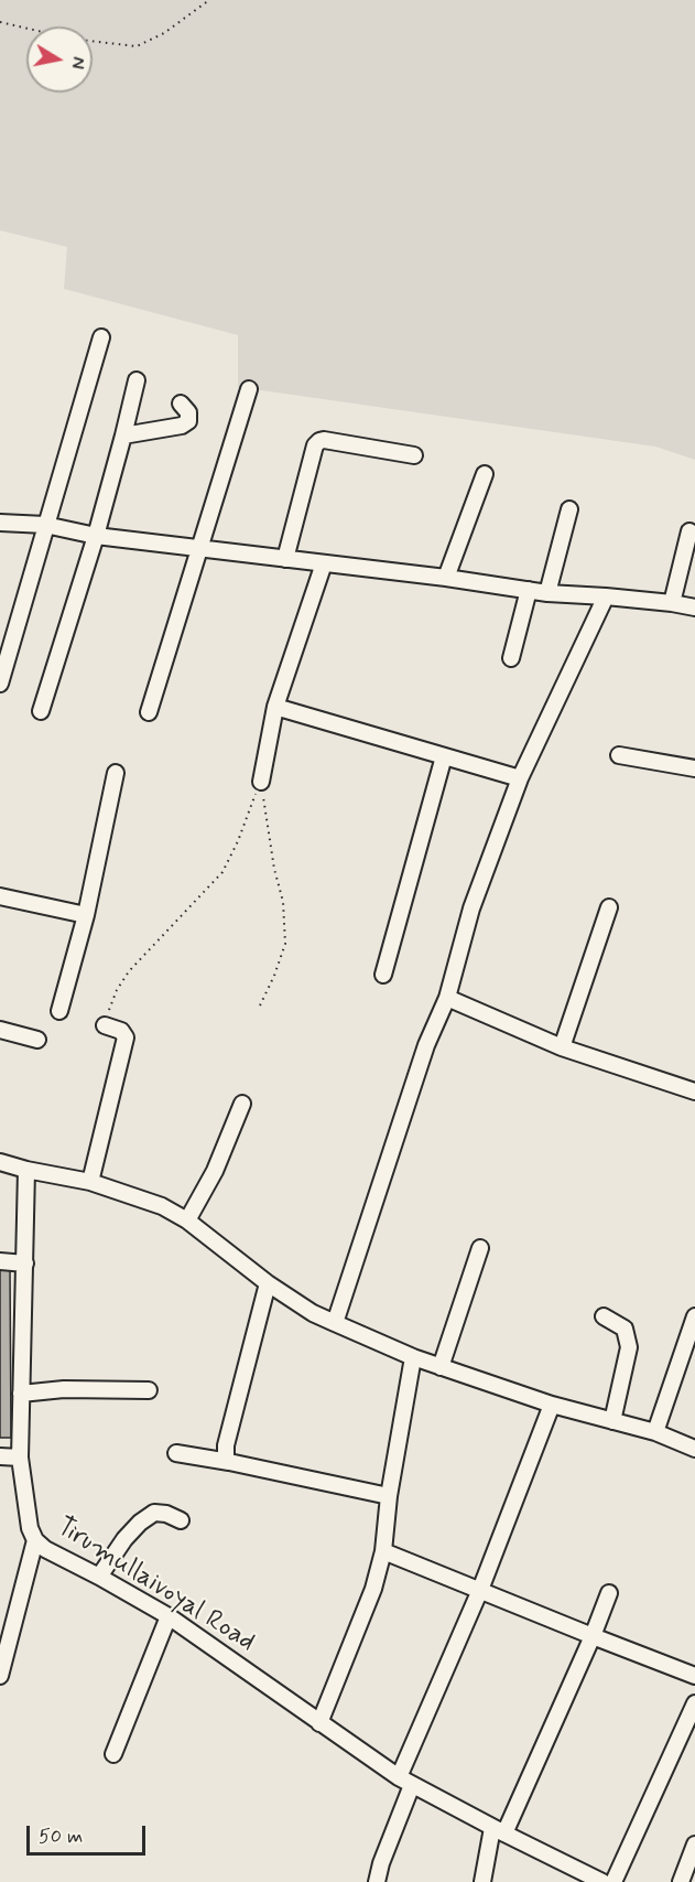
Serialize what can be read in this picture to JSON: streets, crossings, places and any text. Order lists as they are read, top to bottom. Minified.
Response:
{"streets":{"street":["Tirumullaivoyal Road"]},"scale_bar":"50 m","north":"right"}
